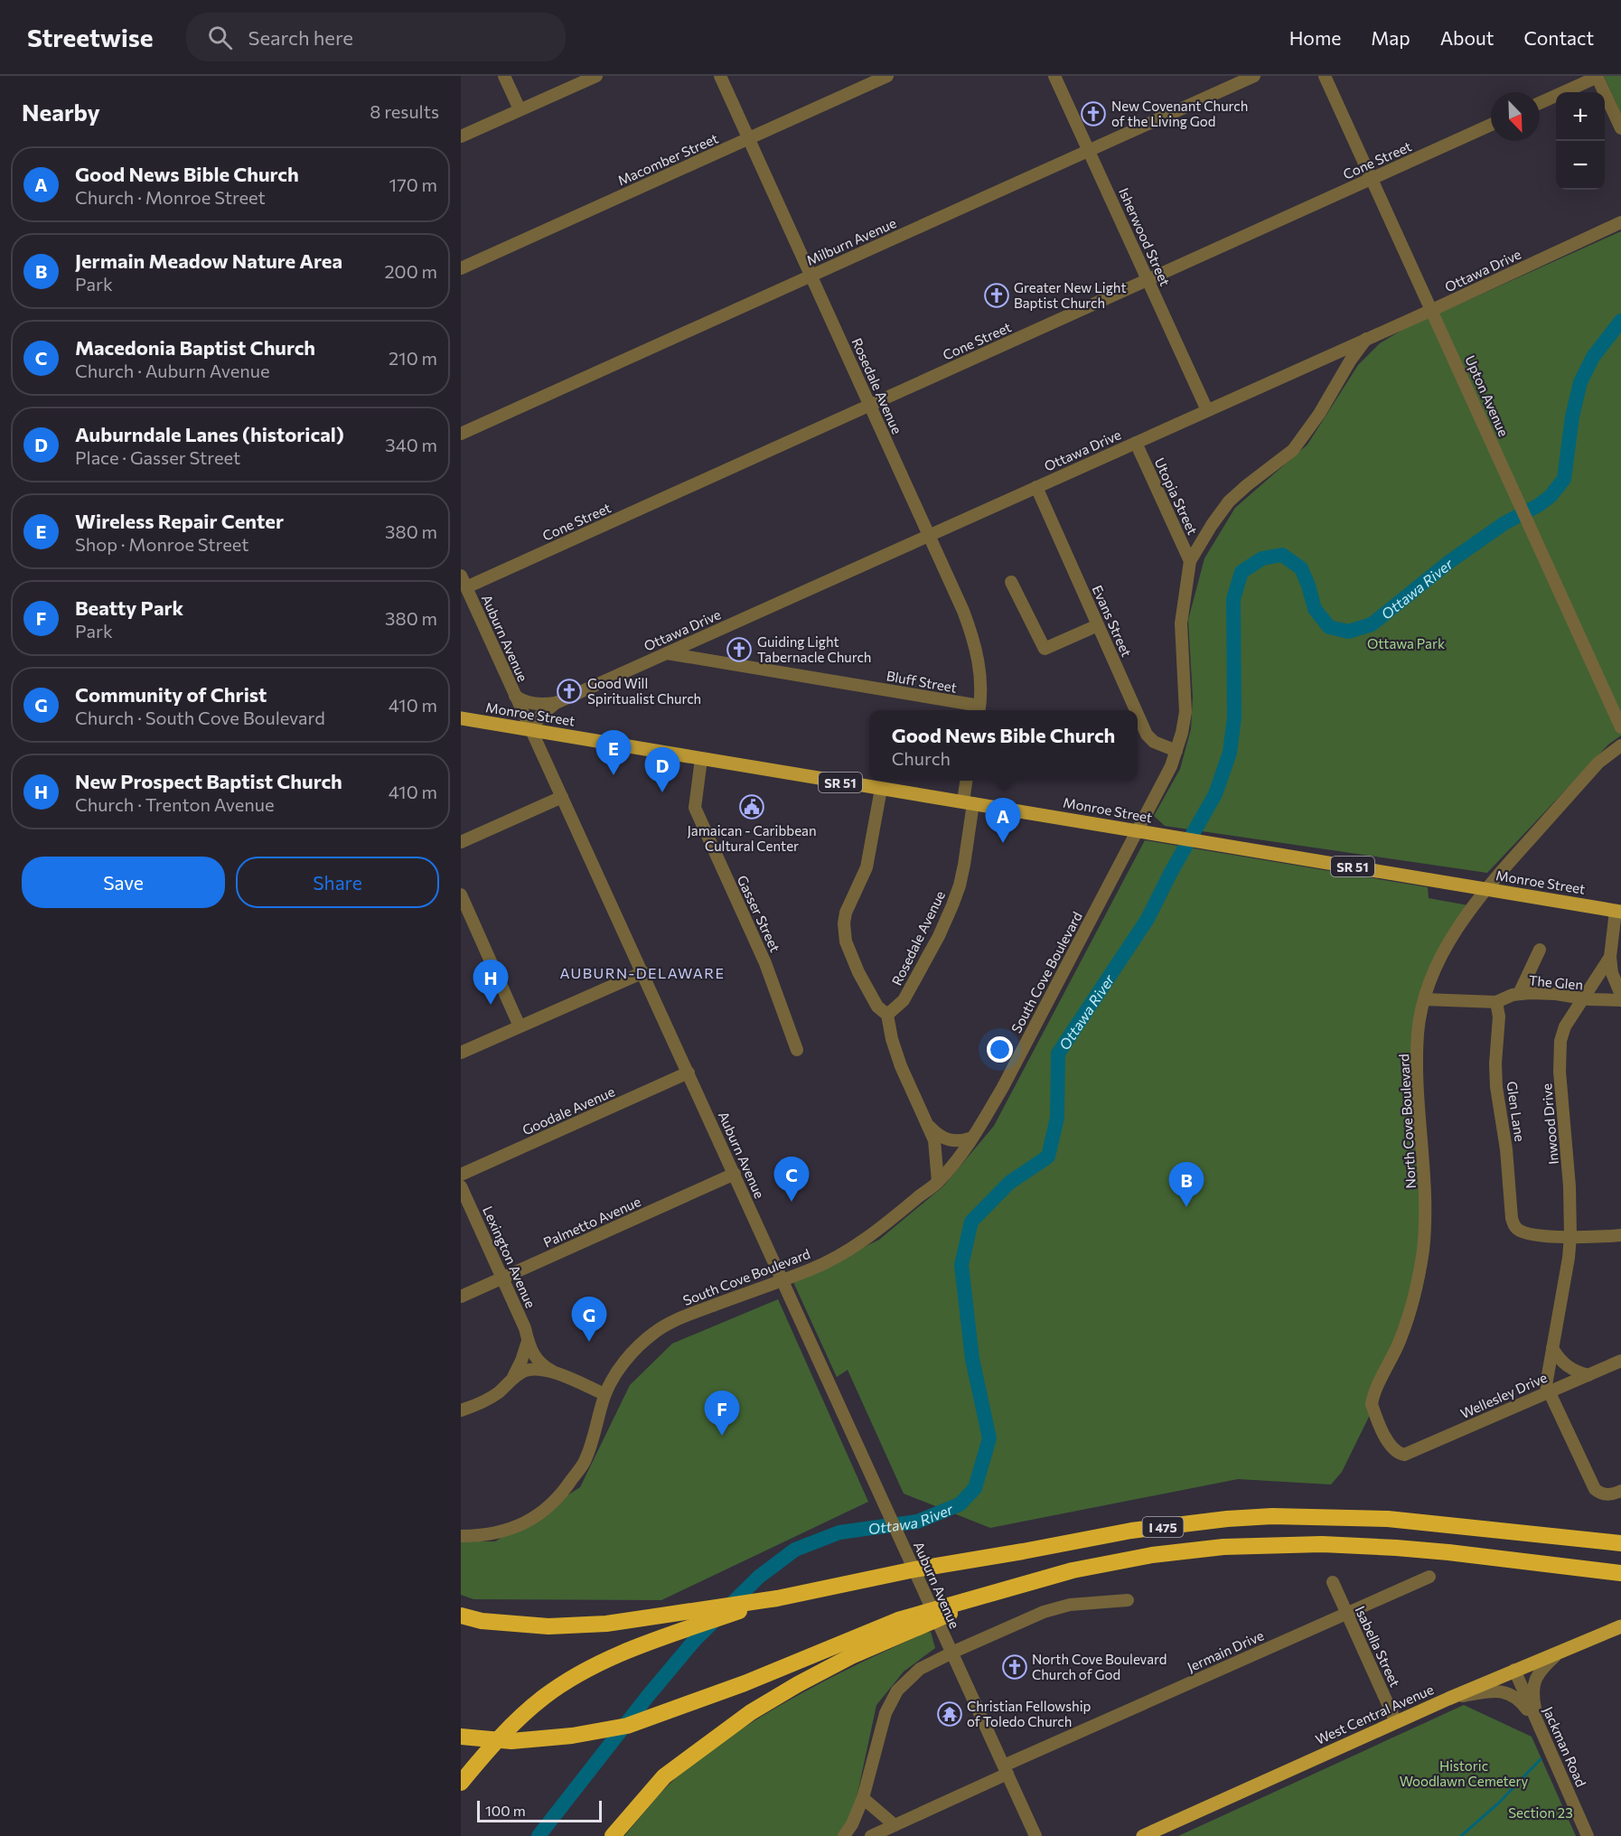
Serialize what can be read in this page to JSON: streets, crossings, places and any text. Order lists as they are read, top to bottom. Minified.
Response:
{"streets":{"highway":["I 475"],"main road":["Monroe Street","SR 51","West Central Avenue"],"street":["Macomber Street","Cone Street","Isherwood Street","Milburn Avenue","Ottawa Drive","Rosedale Avenue","Upton Avenue","Utopia Street","Evans Street","Auburn Avenue","Bluff Street","Gasser Street","South Cove Boulevard","The Glen","Goodale Avenue","Glen Lane","North Cove Boulevard","Inwood Drive","Palmetto Avenue","Lexington Avenue","Wellesley Drive","Isabella Street","Jermain Drive","Jackman Road"]},"crossings":[["Macomber Street","Rosedale Avenue"],["Cone Street","Isherwood Street"],["Cone Street","Rosedale Avenue"],["Cone Street","Upton Avenue"],["Cone Street","Auburn Avenue"],["Isherwood Street","Milburn Avenue"],["Isherwood Street","Ottawa Drive"],["Milburn Avenue","Rosedale Avenue"],["Ottawa Drive","Rosedale Avenue"],["Ottawa Drive","Upton Avenue"],["Ottawa Drive","Utopia Street"],["Ottawa Drive","Evans Street"],["Ottawa Drive","Auburn Avenue"],["Ottawa Drive","Bluff Street"],["Ottawa Drive","Monroe Street"],["Ottawa Drive","South Cove Boulevard"],["Rosedale Avenue","Bluff Street"],["Rosedale Avenue","Monroe Street"],["Utopia Street","South Cove Boulevard"],["Evans Street","South Cove Boulevard"],["Auburn Avenue","Monroe Street"],["Auburn Avenue","South Cove Boulevard"],["Auburn Avenue","Goodale Avenue"],["Auburn Avenue","Palmetto Avenue"],["Auburn Avenue","Jermain Drive"],["Monroe Street","Gasser Street"],["Monroe Street","South Cove Boulevard"],["Monroe Street","North Cove Boulevard"],["Monroe Street","Inwood Drive"],["The Glen","Glen Lane"],["The Glen","North Cove Boulevard"],["The Glen","Inwood Drive"],["Glen Lane","Inwood Drive"],["North Cove Boulevard","Wellesley Drive"],["Inwood Drive","Wellesley Drive"],["Palmetto Avenue","Lexington Avenue"],["Isabella Street","Jermain Drive"],["Isabella Street","West Central Avenue"],["West Central Avenue","Jackman Road"]],"districts":["AUBURN-DELAWARE"],"water":["Ottawa River"],"parks":["Ottawa Park","Historic Woodlawn Cemetery","Section 23"],"places":{"church":["New Covenant Church of the Living God","Greater New Light Baptist Church","Guiding Light Tabernacle Church","Good Will Spiritualist Church","North Cove Boulevard Church of God"],"public building":["Jamaican - Caribbean Cultural Center"],"temple":["Christian Fellowship of Toledo Church"]},"scale_bar":"100 m","north":"bottom right","page":{"header":"Streetwise","search":"Search here","nav":["Home","Map","About","Contact"],"heading":["Nearby","8 results"],"map_buttons":["+","−"],"list":[{"mark":"A","name":"Good News Bible Church","note":"Church · Monroe Street","value":"170 m"},{"mark":"B","name":"Jermain Meadow Nature Area","note":"Park","value":"200 m"},{"mark":"C","name":"Macedonia Baptist Church","note":"Church · Auburn Avenue","value":"210 m"},{"mark":"D","name":"Auburndale Lanes (historical)","note":"Place · Gasser Street","value":"340 m"},{"mark":"E","name":"Wireless Repair Center","note":"Shop · Monroe Street","value":"380 m"},{"mark":"F","name":"Beatty Park","note":"Park","value":"380 m"},{"mark":"G","name":"Community of Christ","note":"Church · South Cove Boulevard","value":"410 m"},{"mark":"H","name":"New Prospect Baptist Church","note":"Church · Trenton Avenue","value":"410 m"}],"popup":["Good News Bible Church","Church"],"pins":["E","D","A","H","C","B","G","F"],"buttons":["Save","Share"],"scale":"100 m"}}
